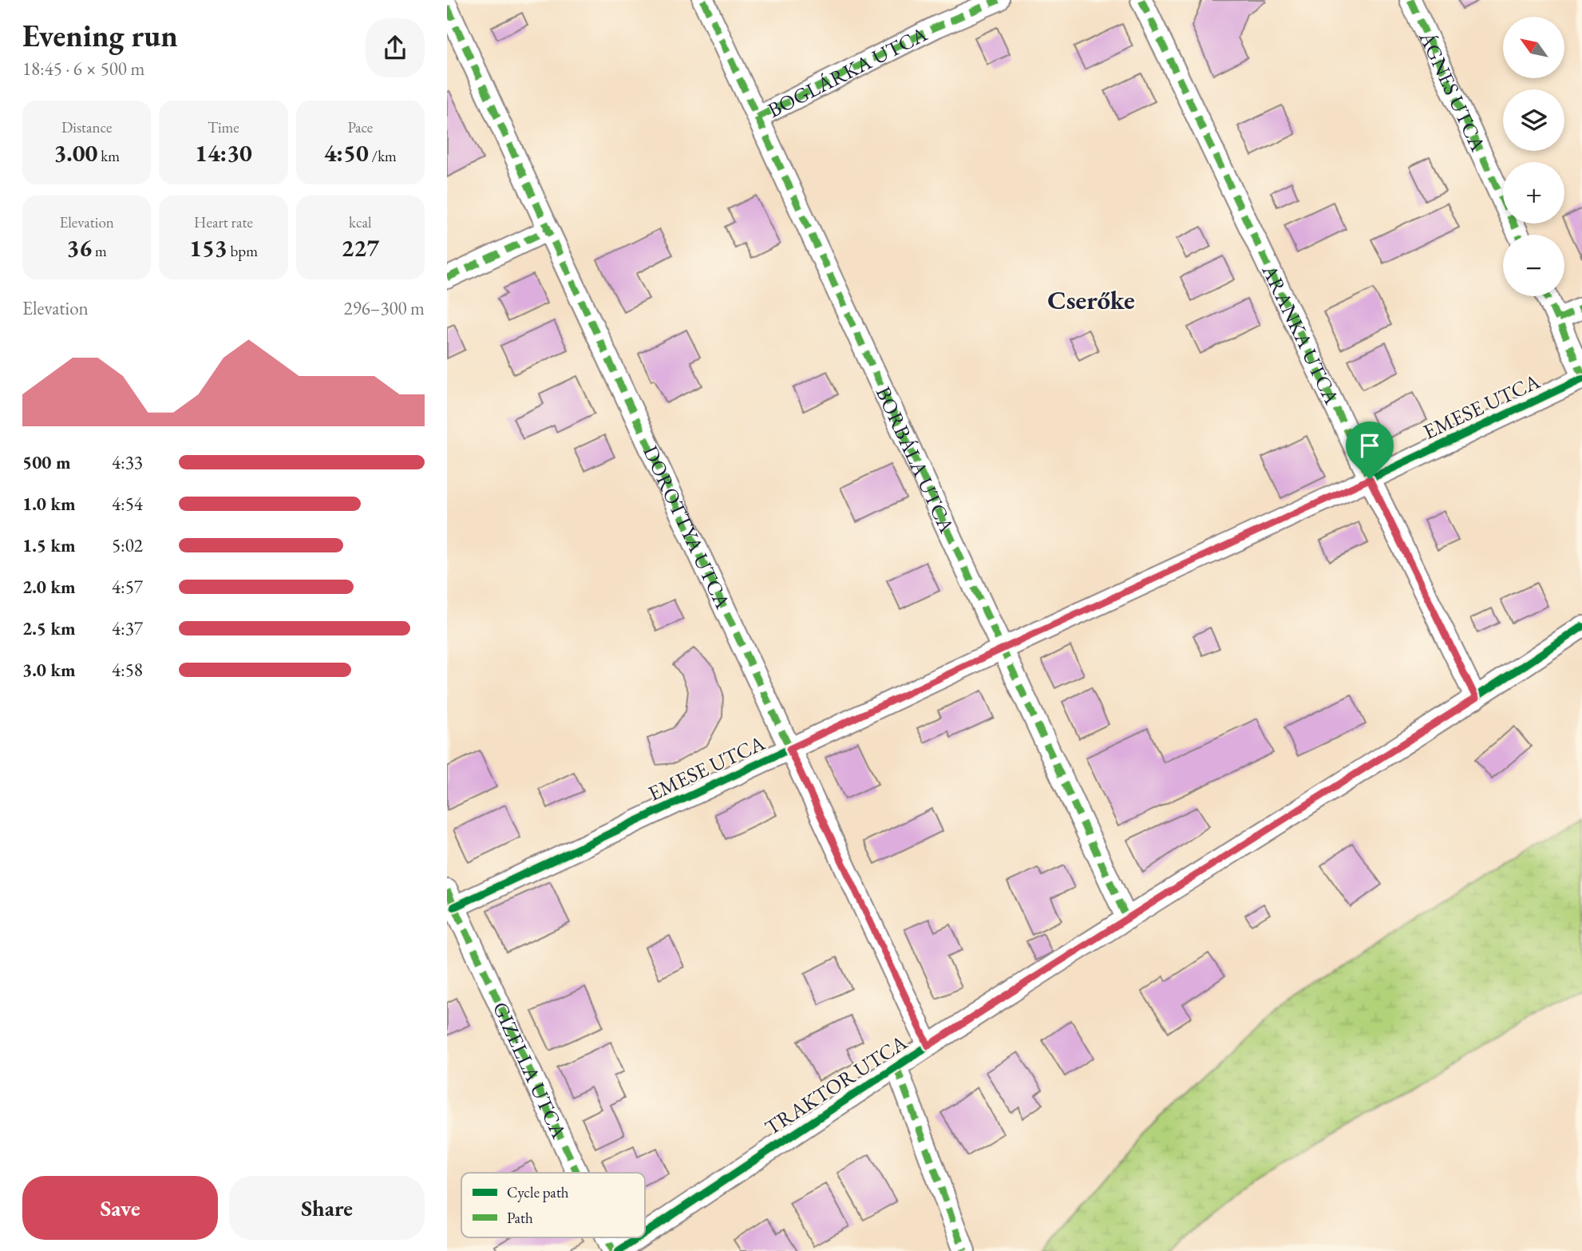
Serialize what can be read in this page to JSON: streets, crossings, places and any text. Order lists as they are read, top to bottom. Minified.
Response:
{"streets":{"street":["BOGLÁRKA UTCA","ÁGNES UTCA","ARANKA UTCA","EMESE UTCA","BORBÁLA UTCA","DOROTTYA UTCA","GIZELLA UTCA","TRAKTOR UTCA"]},"crossings":[["BOGLÁRKA UTCA","BORBÁLA UTCA"],["ARANKA UTCA","EMESE UTCA"],["ARANKA UTCA","TRAKTOR UTCA"],["EMESE UTCA","BORBÁLA UTCA"],["EMESE UTCA","DOROTTYA UTCA"],["EMESE UTCA","GIZELLA UTCA"],["BORBÁLA UTCA","TRAKTOR UTCA"],["DOROTTYA UTCA","TRAKTOR UTCA"]],"districts":["Cserőke"],"legend":["Cycle path","Path"],"north":"top left","page":{"heading":["Evening run","18:45 · 6 × 500 m"],"map_buttons":["+","−"],"stats":[["Distance","3.00 km"],["Time","14:30"],["Pace","4:50 /km"],["Elevation","36 m"],["Heart rate","153 bpm"],["kcal","227"]],"chart":["Elevation","296–300 m"],"list":[{"name":"500 m","note":"4:33"},{"name":"1.0 km","note":"4:54"},{"name":"1.5 km","note":"5:02"},{"name":"2.0 km","note":"4:57"},{"name":"2.5 km","note":"4:37"},{"name":"3.0 km","note":"4:58"}],"buttons":["Save","Share"]}}
